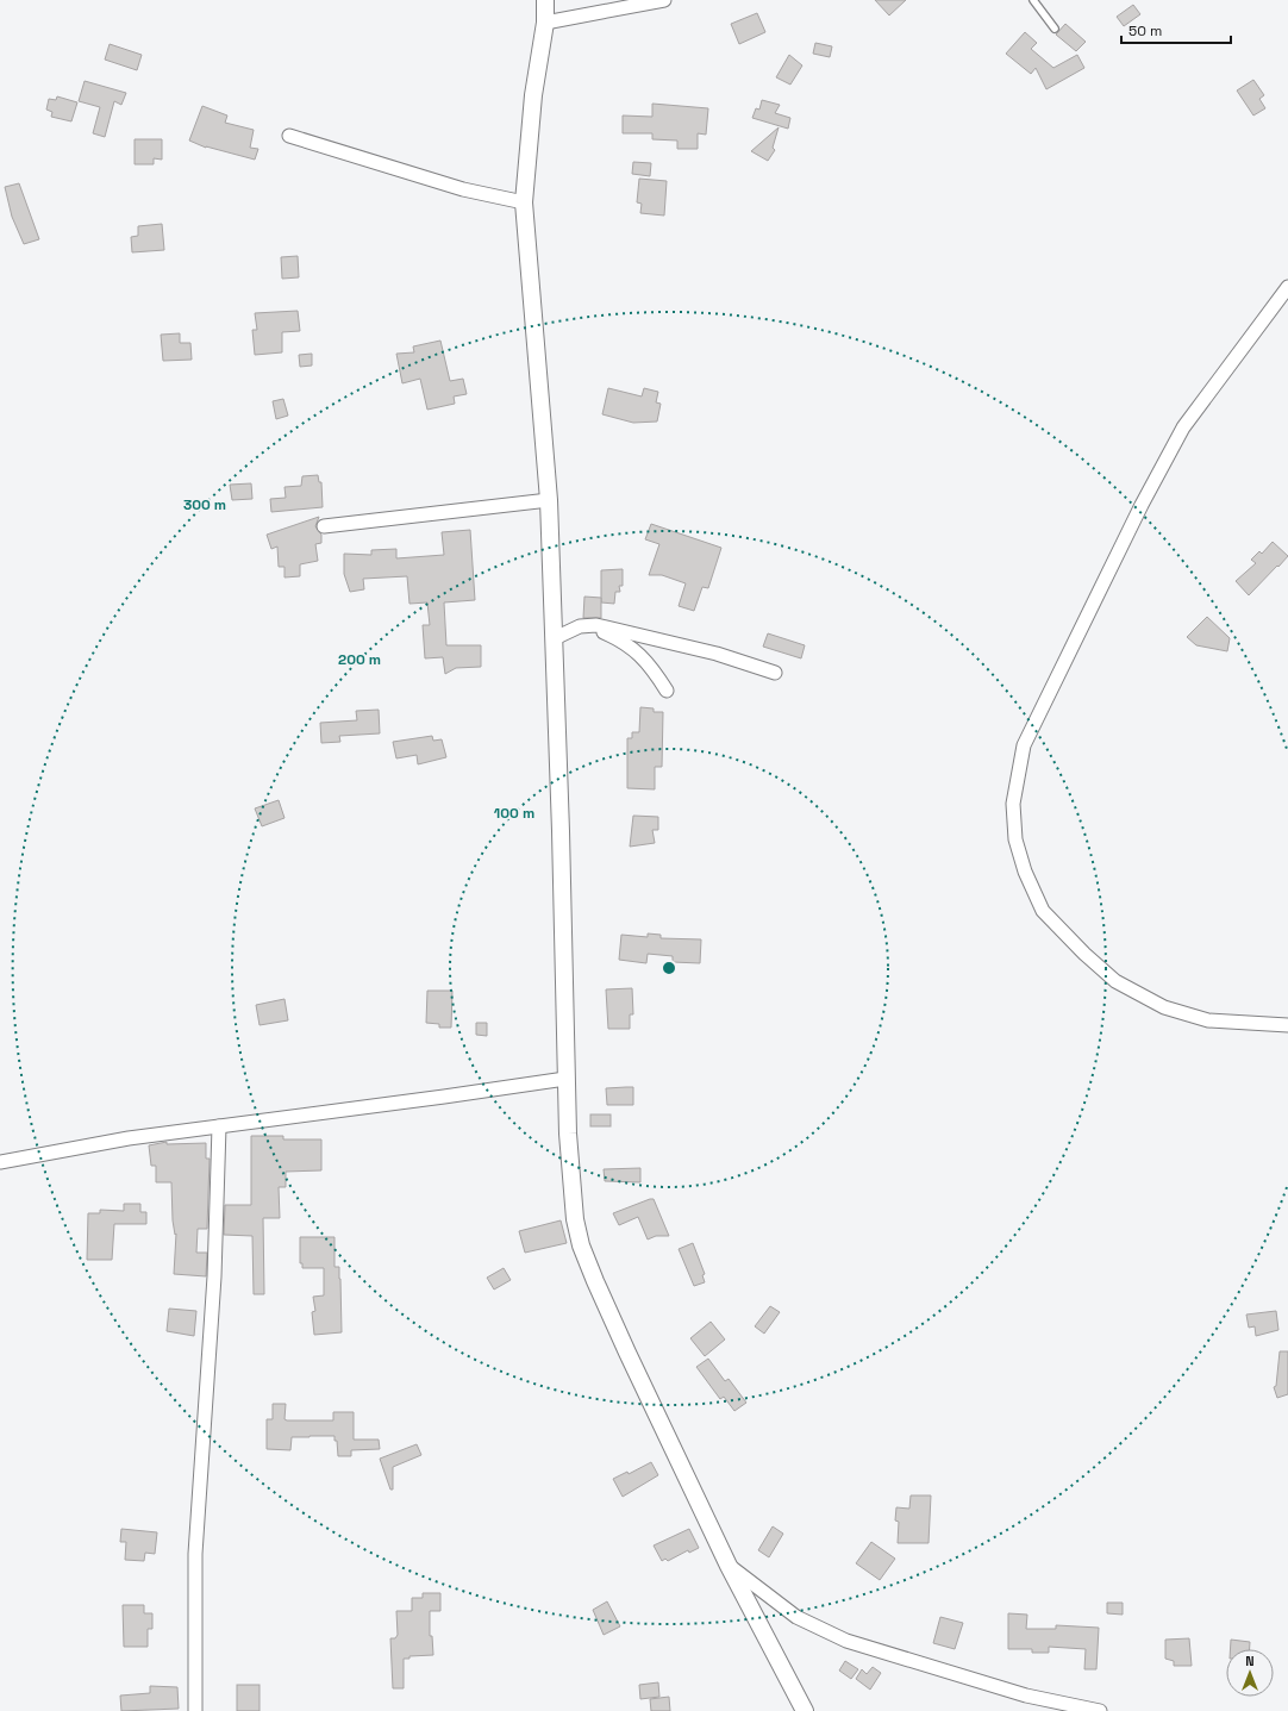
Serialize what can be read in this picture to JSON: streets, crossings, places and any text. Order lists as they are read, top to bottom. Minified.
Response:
{"scale_bar":"50 m","north":"top","rings":["300 m","200 m","100 m"]}
